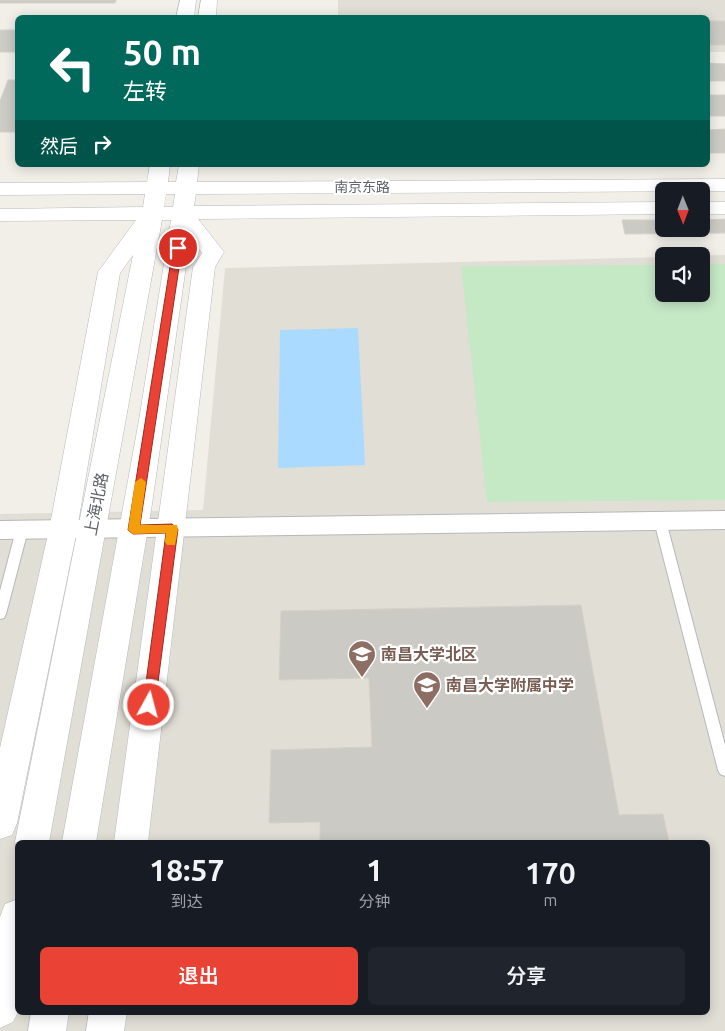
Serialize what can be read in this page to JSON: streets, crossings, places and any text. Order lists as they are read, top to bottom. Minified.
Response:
{"streets":{"main road":["南京东路","上海北路"]},"crossings":[["南京东路","上海北路"]],"places":{"school or university":["南昌大学北区","南昌大学附属中学"]},"north":"bottom","page":{"turn":["50 m","左转"],"then":"然后","eta":["18:57","到达","1","分钟","170","m"],"buttons":["退出","分享"]}}
